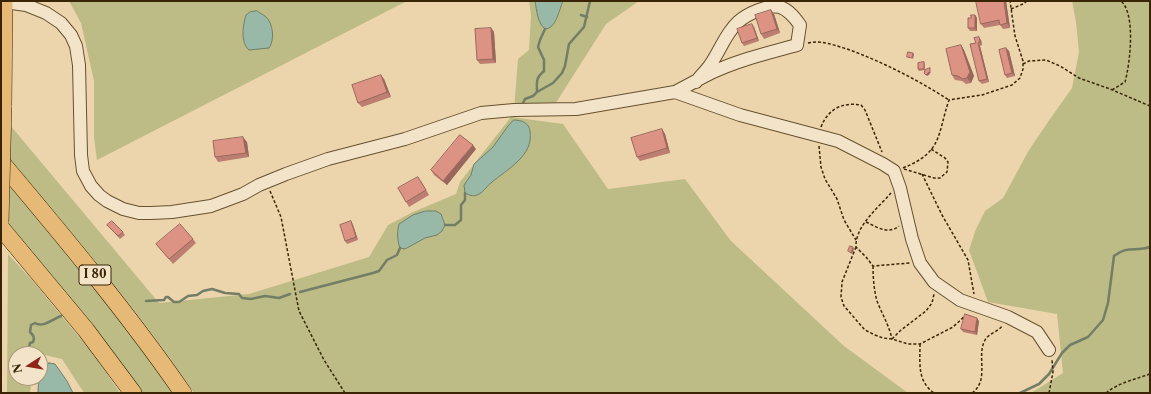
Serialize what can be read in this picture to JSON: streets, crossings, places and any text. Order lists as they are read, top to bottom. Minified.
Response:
{"streets":{"highway":["I 80"]},"north":"left"}
